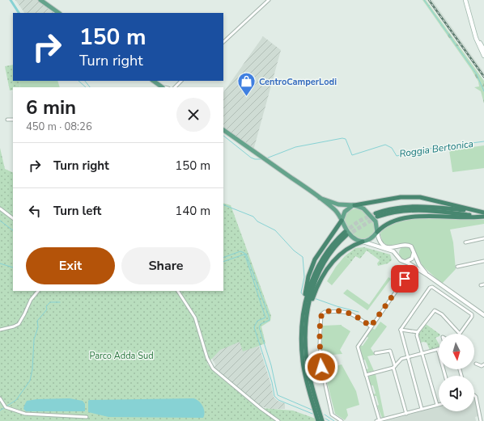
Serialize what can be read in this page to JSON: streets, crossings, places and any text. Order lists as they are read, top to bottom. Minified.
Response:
{"water":["Roggia Bertonica"],"parks":["Parco Adda Sud"],"places":{"shop":["CentroCamperLodi"]},"north":"bottom","page":{"turn":["150 m","Turn right"],"heading":["6 min","450 m · 08:26"],"list":[{"name":"Turn right","value":"150 m"},{"name":"Turn left","value":"140 m"}],"buttons":["Exit","Share"]}}
